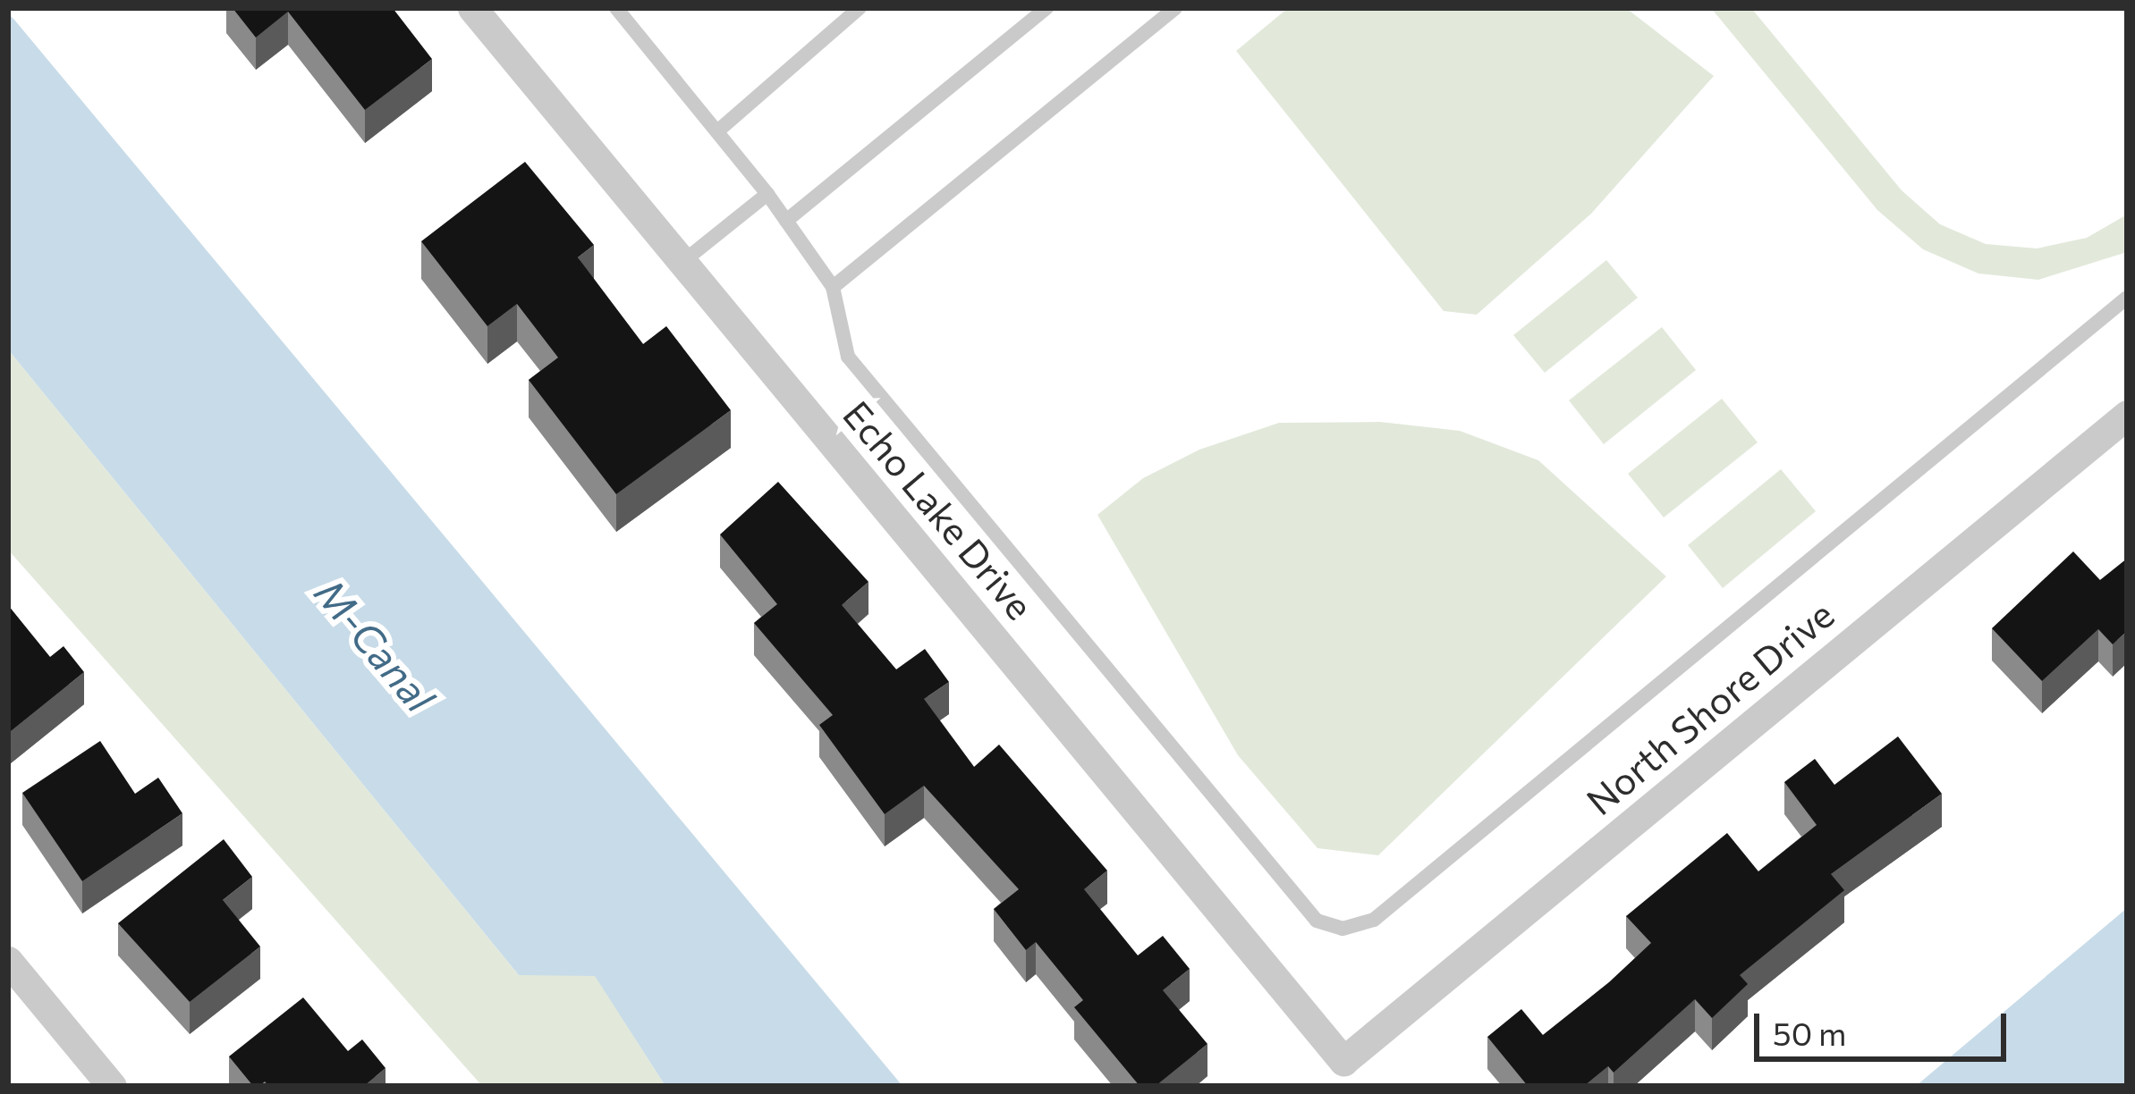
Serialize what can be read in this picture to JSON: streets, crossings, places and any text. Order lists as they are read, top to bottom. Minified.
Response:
{"streets":{"street":["Echo Lake Drive","North Shore Drive"]},"crossings":[["Echo Lake Drive","North Shore Drive"]],"water":["M-Canal"],"scale_bar":"50 m"}
